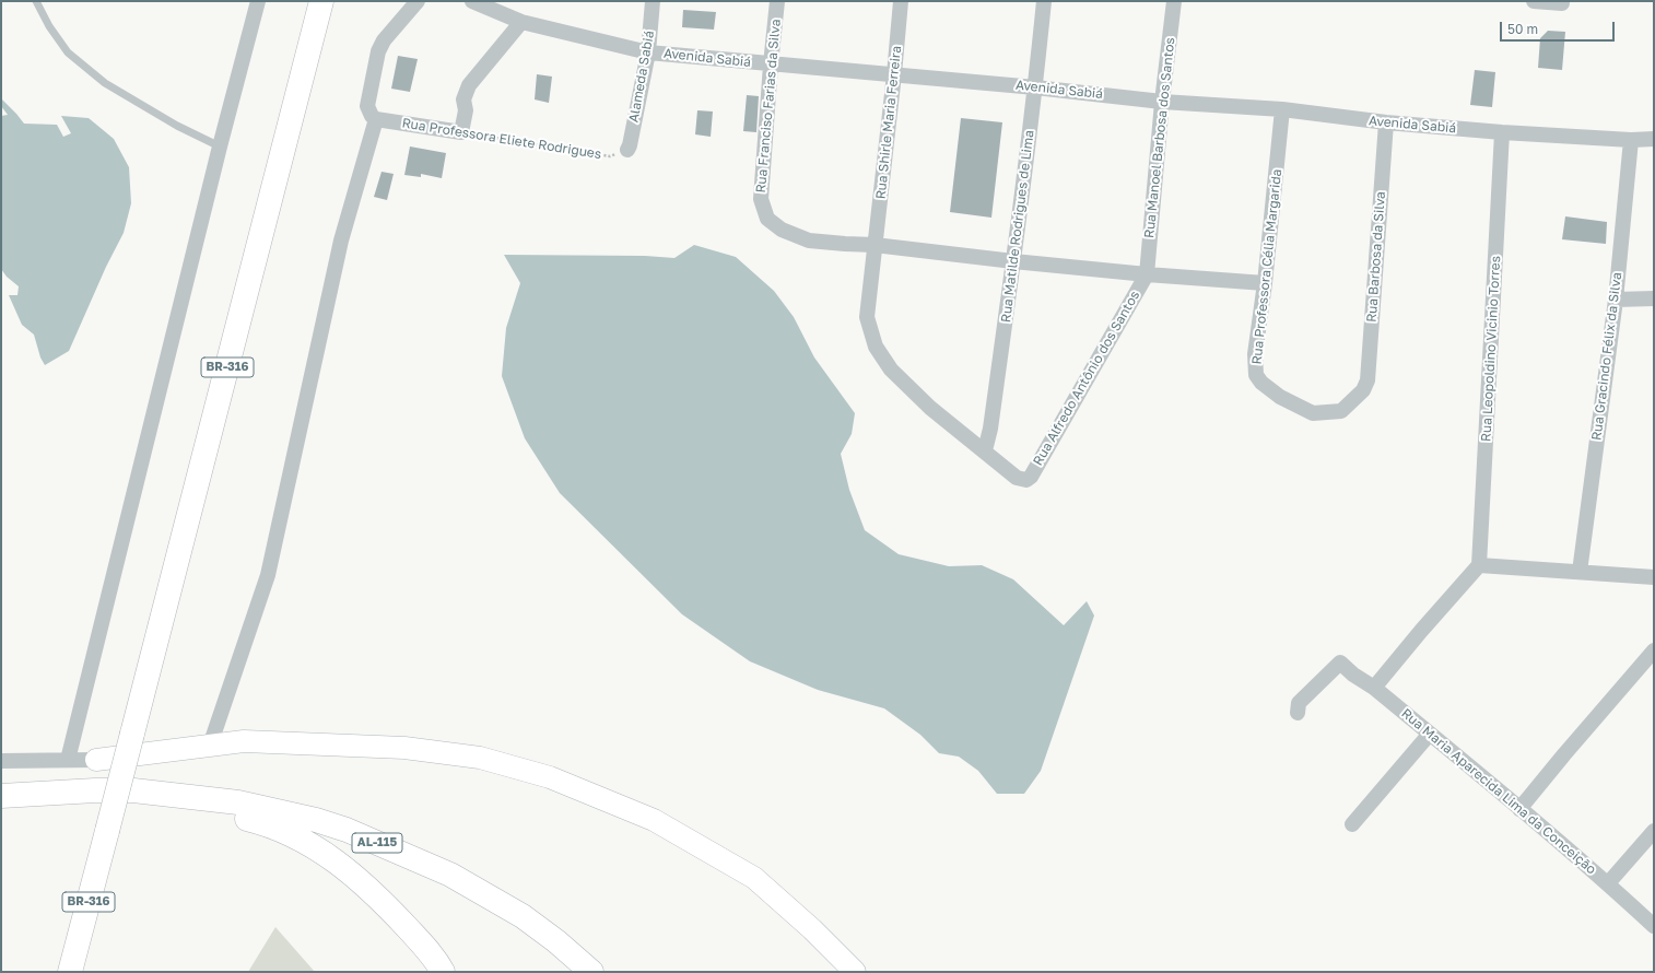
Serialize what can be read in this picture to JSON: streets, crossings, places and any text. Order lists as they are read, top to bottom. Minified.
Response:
{"streets":{"main road":["BR-316","AL-115"],"street":["Avenida Sabiá","Alameda Sabiá","Rua Franciso Farias da Silva","Rua Shirle Maria Ferreira","Rua Manoel Barbosa dos Santos","Rua Professora Eliete Rodrigues","Rua Matilde Rodrigues de Lima","Rua Barbosa da Silva","Rua Professora Célia Margarida","Rua Leopoldino Vicinio Torres","Rua Gracindo Félix da Silva","Rua Alfredo Antônio dos Santos","Rua Maria Aparecida Lima da Conceição"]},"crossings":[["Avenida Sabiá","Alameda Sabiá"],["Avenida Sabiá","Rua Franciso Farias da Silva"],["Avenida Sabiá","Rua Shirle Maria Ferreira"],["Avenida Sabiá","Rua Manoel Barbosa dos Santos"],["Avenida Sabiá","Rua Matilde Rodrigues de Lima"],["Avenida Sabiá","Rua Barbosa da Silva"],["Avenida Sabiá","Rua Professora Célia Margarida"],["Avenida Sabiá","Rua Leopoldino Vicinio Torres"],["Avenida Sabiá","Rua Gracindo Félix da Silva"],["Alameda Sabiá","Rua Professora Eliete Rodrigues"],["Rua Franciso Farias da Silva","Rua Shirle Maria Ferreira"],["Rua Shirle Maria Ferreira","Rua Matilde Rodrigues de Lima"],["Rua Shirle Maria Ferreira","Rua Alfredo Antônio dos Santos"],["Rua Manoel Barbosa dos Santos","Rua Alfredo Antônio dos Santos"],["Rua Barbosa da Silva","Rua Professora Célia Margarida"]],"scale_bar":"50 m"}
